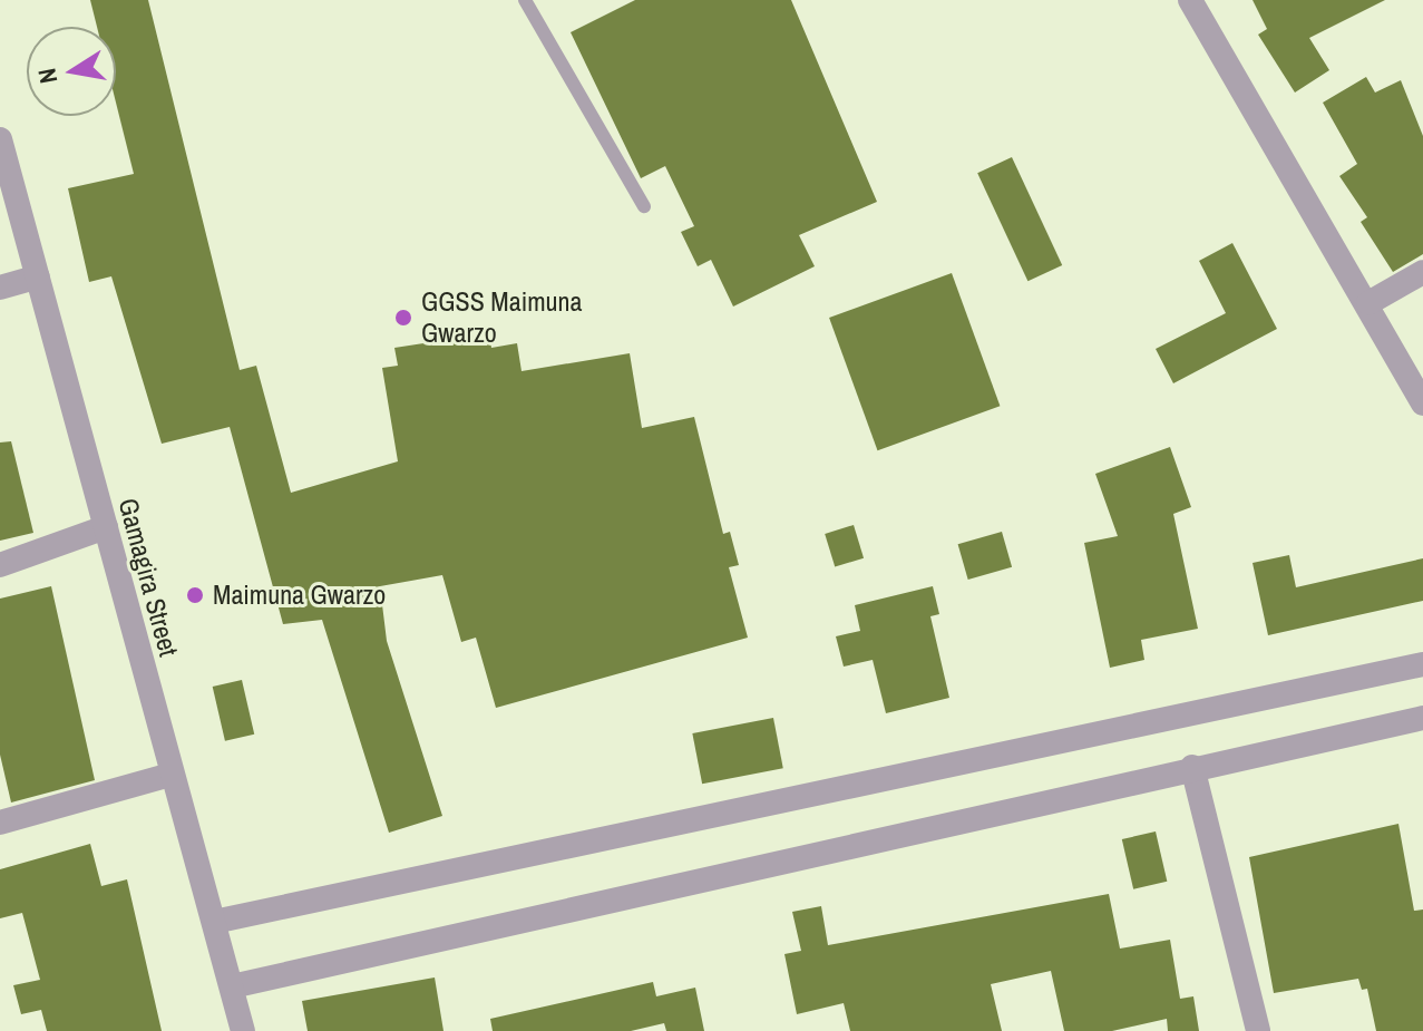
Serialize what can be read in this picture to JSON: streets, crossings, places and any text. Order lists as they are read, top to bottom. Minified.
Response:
{"streets":{"street":["Gamagira Street"]},"places":["GGSS Maimuna Gwarzo","Maimuna Gwarzo"],"north":"left"}
